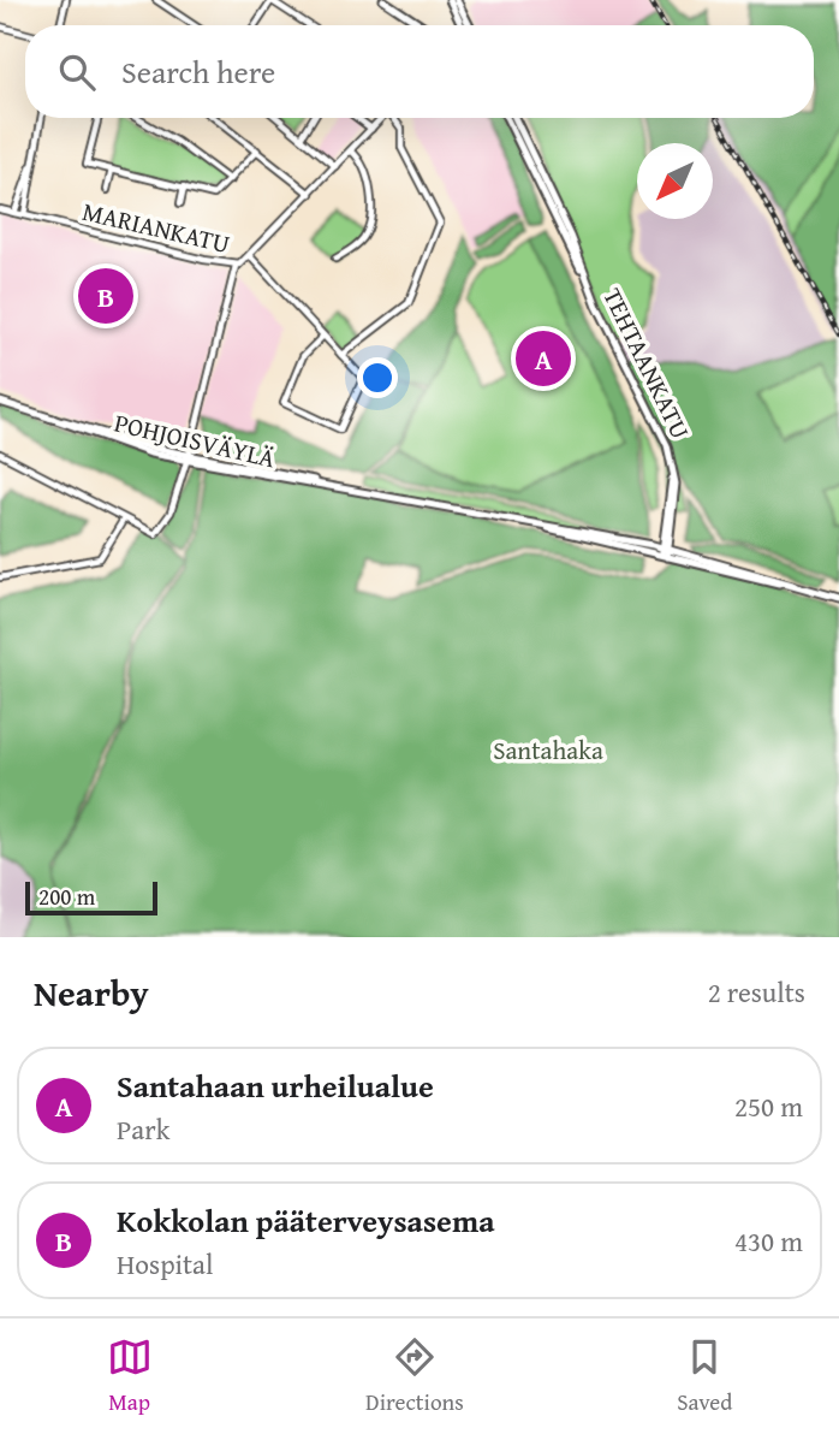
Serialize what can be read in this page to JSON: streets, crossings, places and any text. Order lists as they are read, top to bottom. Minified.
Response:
{"streets":{"main road":["TEHTAANKATU","POHJOISVÄYLÄ"],"street":["MARIANKATU"]},"crossings":[["TEHTAANKATU","POHJOISVÄYLÄ"]],"parks":["Santahaka"],"scale_bar":"200 m","north":"bottom left","page":{"search":"Search here","pins":["B","A"],"scale":"200 m","heading":["Nearby","2 results"],"list":[{"mark":"A","name":"Santahaan urheilualue","note":"Park","value":"250 m"},{"mark":"B","name":"Kokkolan pääterveysasema","note":"Hospital","value":"430 m"}],"nav":["Map","Directions","Saved"]}}
